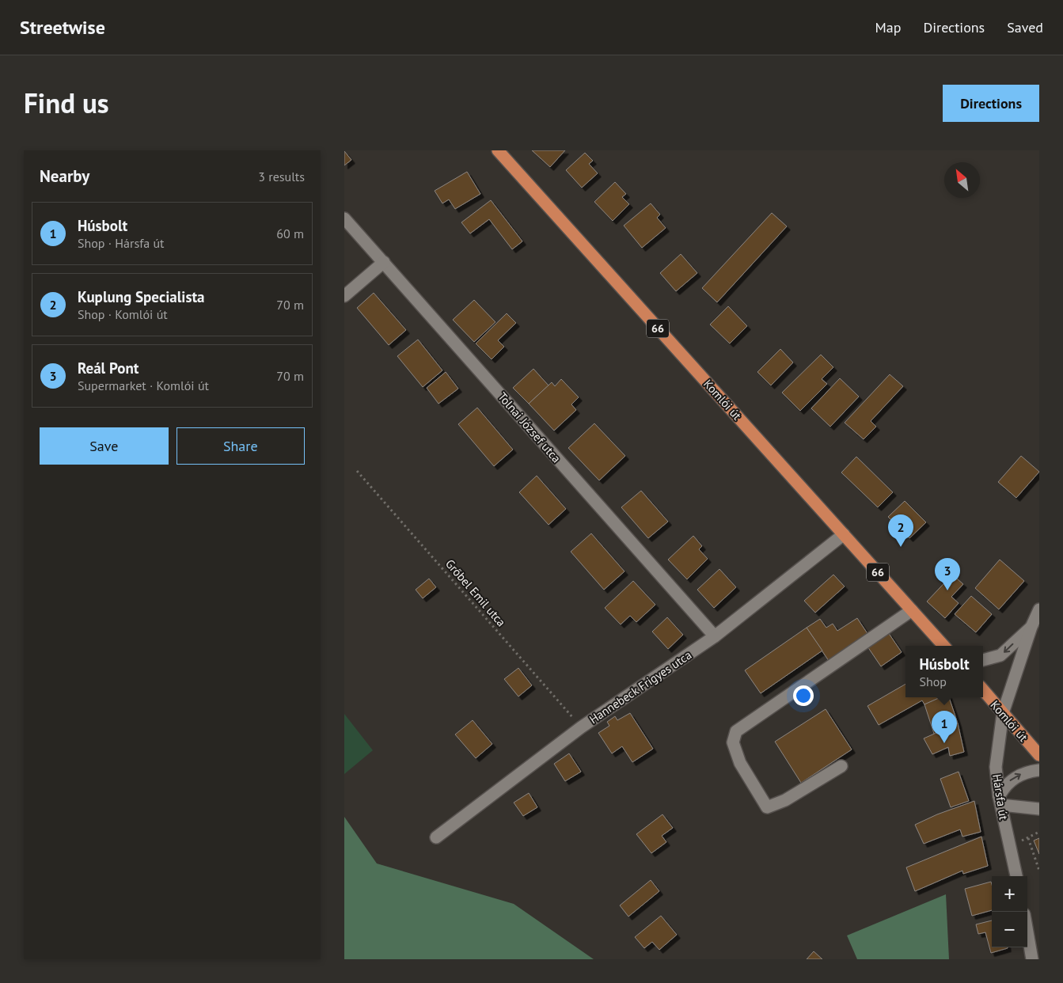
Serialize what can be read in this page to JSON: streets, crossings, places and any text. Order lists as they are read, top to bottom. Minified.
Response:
{"streets":{"main road":["66","Komlói út"],"street":["Tolnai József utca","Hannebeck Frigyes utca","Hársfa út"],"path":["Grőbel Emil utca"]},"crossings":[["Komlói út","Hannebeck Frigyes utca"],["Komlói út","Hársfa út"],["Tolnai József utca","Hannebeck Frigyes utca"],["Grőbel Emil utca","Hannebeck Frigyes utca"]],"north":"top left","page":{"header":"Streetwise","nav":["Map","Directions","Saved"],"title":"Find us","buttons":["Directions",["Save","Share"]],"heading":["Nearby","3 results"],"list":[{"mark":"1","name":"Húsbolt","note":"Shop · Hársfa út","value":"60 m"},{"mark":"2","name":"Kuplung Specialista","note":"Shop · Komlói út","value":"70 m"},{"mark":"3","name":"Reál Pont","note":"Supermarket · Komlói út","value":"70 m"}],"pins":["2","3","1"],"popup":["Húsbolt","Shop"],"map_buttons":["+","−"]}}
